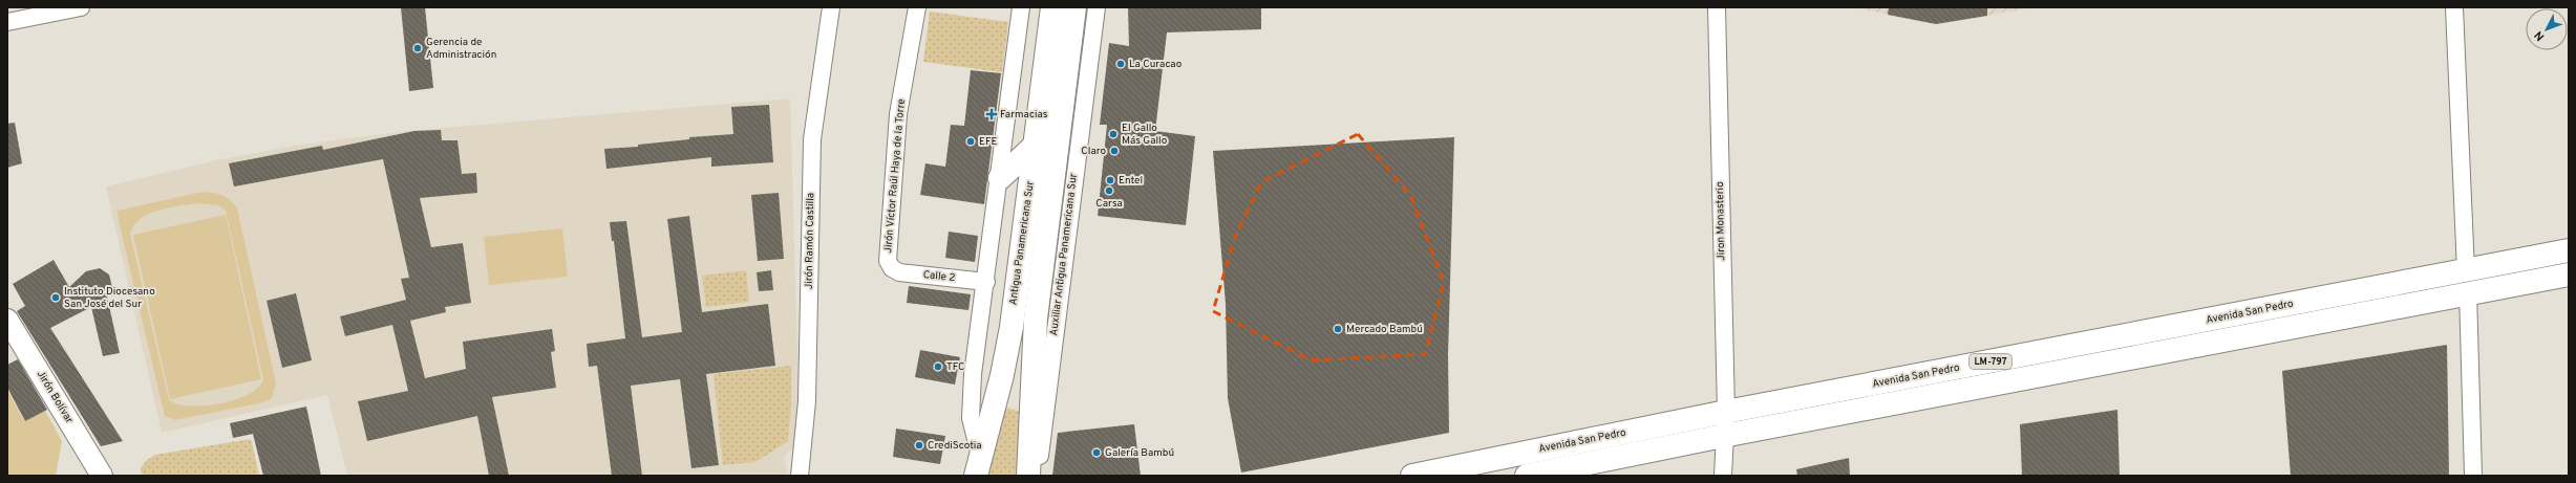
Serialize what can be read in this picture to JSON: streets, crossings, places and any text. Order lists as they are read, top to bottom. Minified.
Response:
{"streets":{"main road":["Antigua Panamericana Sur","Avenida San Pedro","LM-797"],"street":["Jirón Víctor Raúl Haya de la Torre","Jiron Monasterio","Jirón Ramón Castilla","Auxiliar Antigua Panamericana Sur","Calle 2","Jirón Bolívar"]},"crossings":[["Jirón Víctor Raúl Haya de la Torre","Calle 2"],["Jiron Monasterio","Avenida San Pedro"]],"places":{"other":["Gerencia de Administración","La Curacao","El Gallo Más Gallo","EFE","Claro","Entel","Carsa","Instituto Diocesano San José del Sur","Mercado Bambú","TFC","CrediScotia","Galería Bambú"],"health":["Farmacias"]},"north":"bottom left"}
